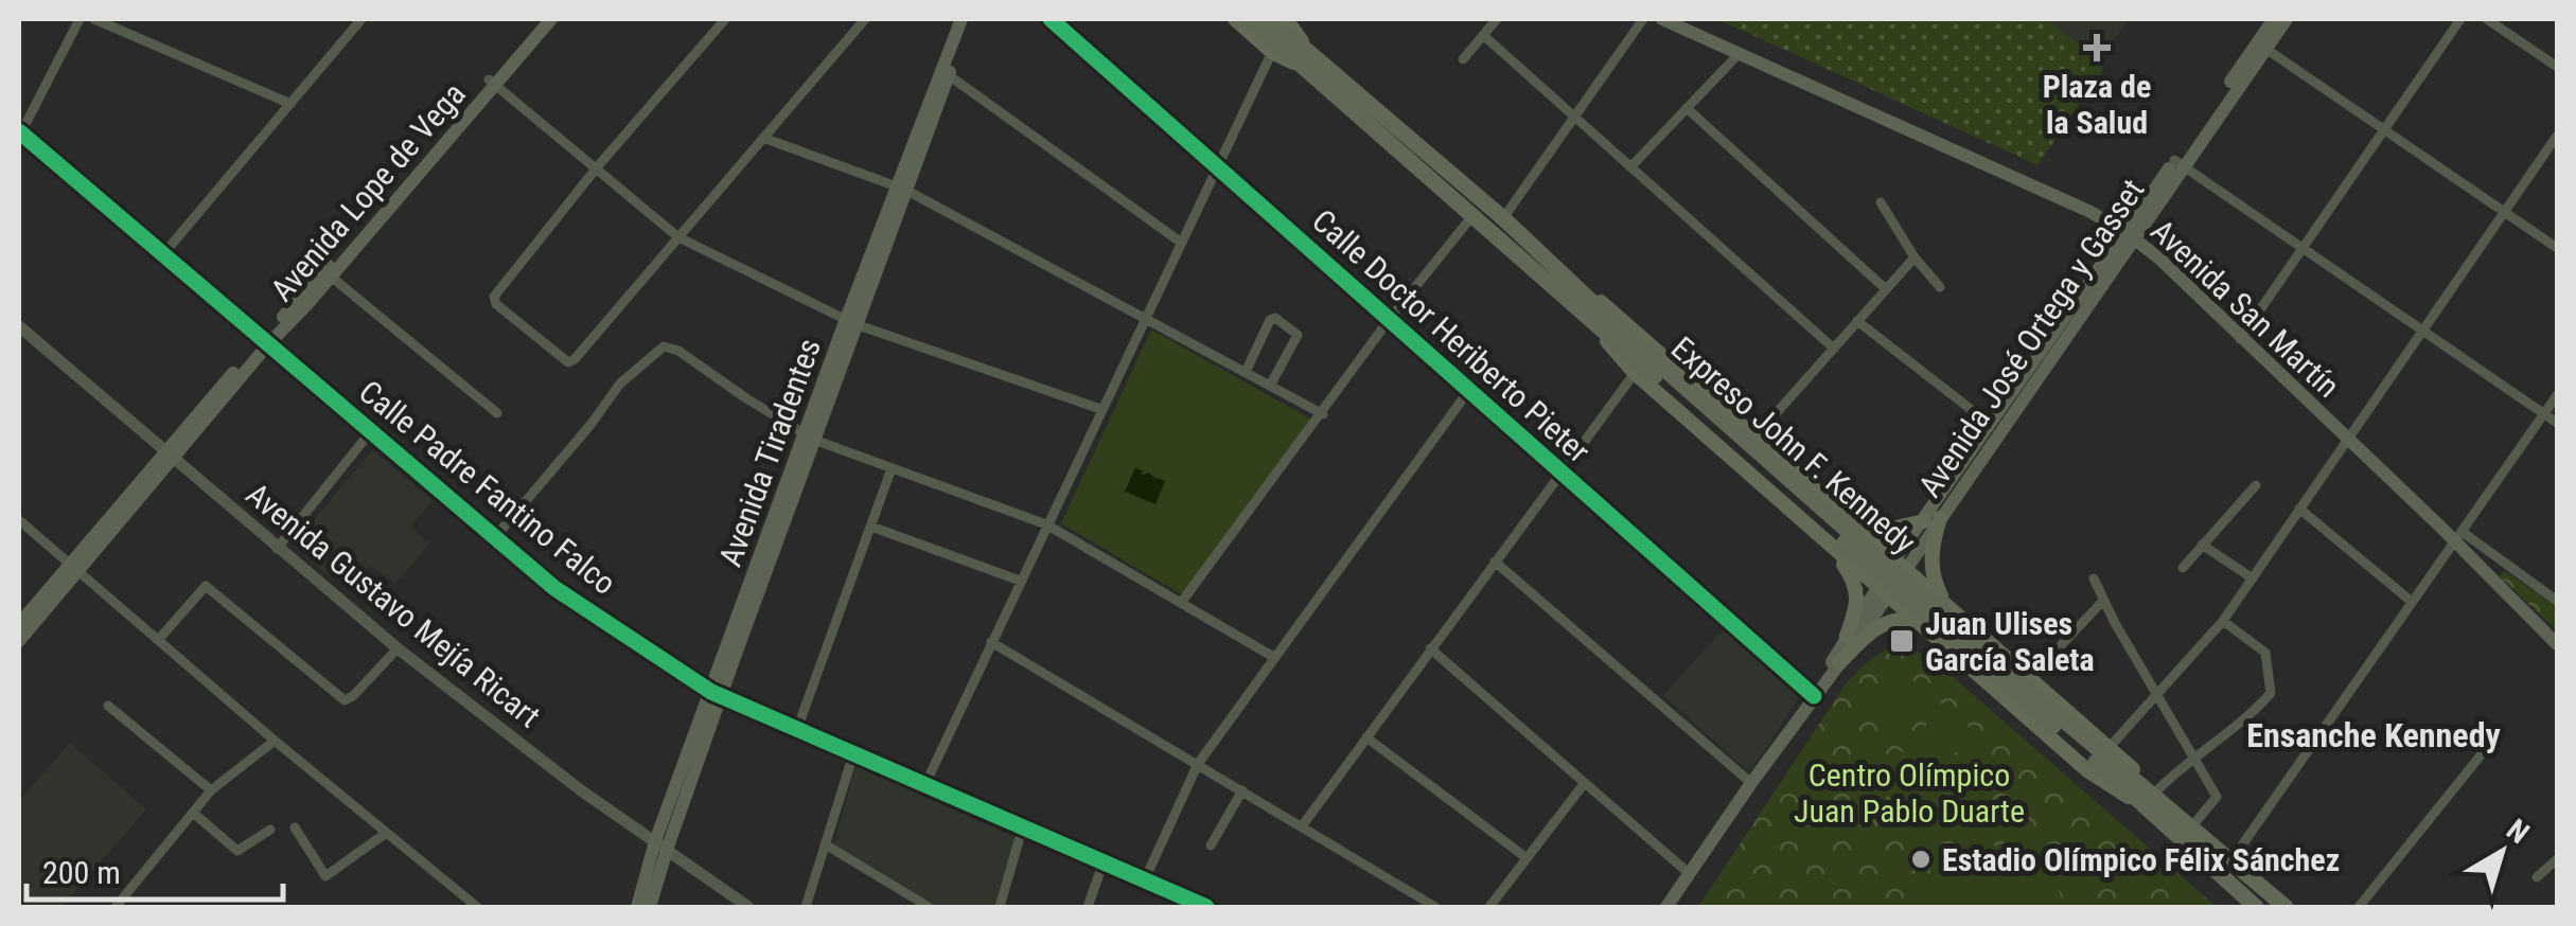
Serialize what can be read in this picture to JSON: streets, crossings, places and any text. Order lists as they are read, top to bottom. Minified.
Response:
{"streets":{"highway":["Expreso John F. Kennedy"],"main road":["Avenida Lope de Vega","Avenida San Martín","Avenida José Ortega y Gasset","Avenida Tiradentes"],"street":["Calle Doctor Heriberto Pieter","Calle Padre Fantino Falco","Avenida Gustavo Mejía Ricart"]},"crossings":[["Avenida Lope de Vega","Calle Padre Fantino Falco"],["Avenida Lope de Vega","Avenida Gustavo Mejía Ricart"],["Avenida San Martín","Avenida José Ortega y Gasset"],["Calle Doctor Heriberto Pieter","Avenida José Ortega y Gasset"],["Avenida Tiradentes","Calle Padre Fantino Falco"],["Avenida Tiradentes","Avenida Gustavo Mejía Ricart"]],"districts":["Ensanche Kennedy"],"parks":["Centro Olímpico Juan Pablo Duarte"],"places":{"health":["Plaza de la Salud"],"transit":["Juan Ulises García Saleta"],"other":["Estadio Olímpico Félix Sánchez"]},"scale_bar":"200 m","north":"top right"}
